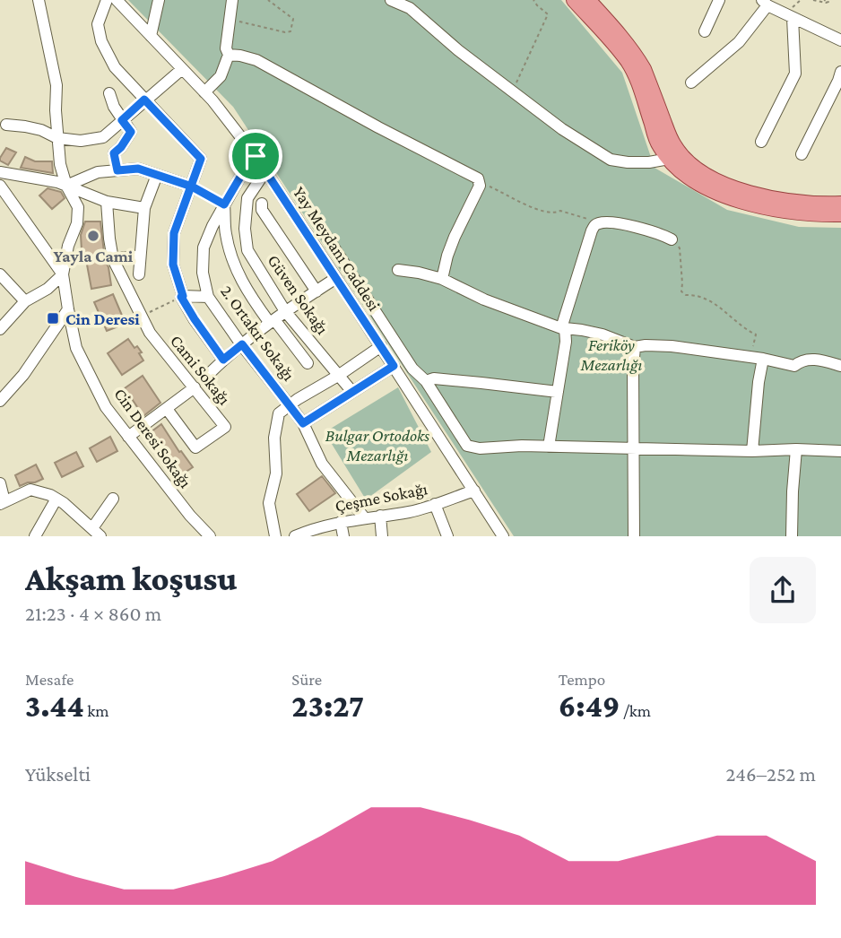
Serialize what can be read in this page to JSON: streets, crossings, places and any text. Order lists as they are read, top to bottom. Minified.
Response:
{"streets":{"street":["Yay Meydanı Caddesi","Güven Sokağı","2. Ortakır Sokağı","Cami Sokağı","Cin Deresi Sokağı","Çeşme Sokağı"]},"crossings":[["Yay Meydanı Caddesi","Güven Sokağı"],["Yay Meydanı Caddesi","2. Ortakır Sokağı"],["Yay Meydanı Caddesi","Çeşme Sokağı"],["2. Ortakır Sokağı","Çeşme Sokağı"]],"parks":["Feriköy Mezarlığı","Bulgar Ortodoks Mezarlığı"],"places":{"other":["Yayla Cami"],"transit":["Cin Deresi"]},"page":{"heading":["Akşam koşusu","21:23 · 4 × 860 m"],"stats":[["Mesafe","3.44 km"],["Süre","23:27"],["Tempo","6:49 /km"]],"chart":["Yükselti","246–252 m"]}}
